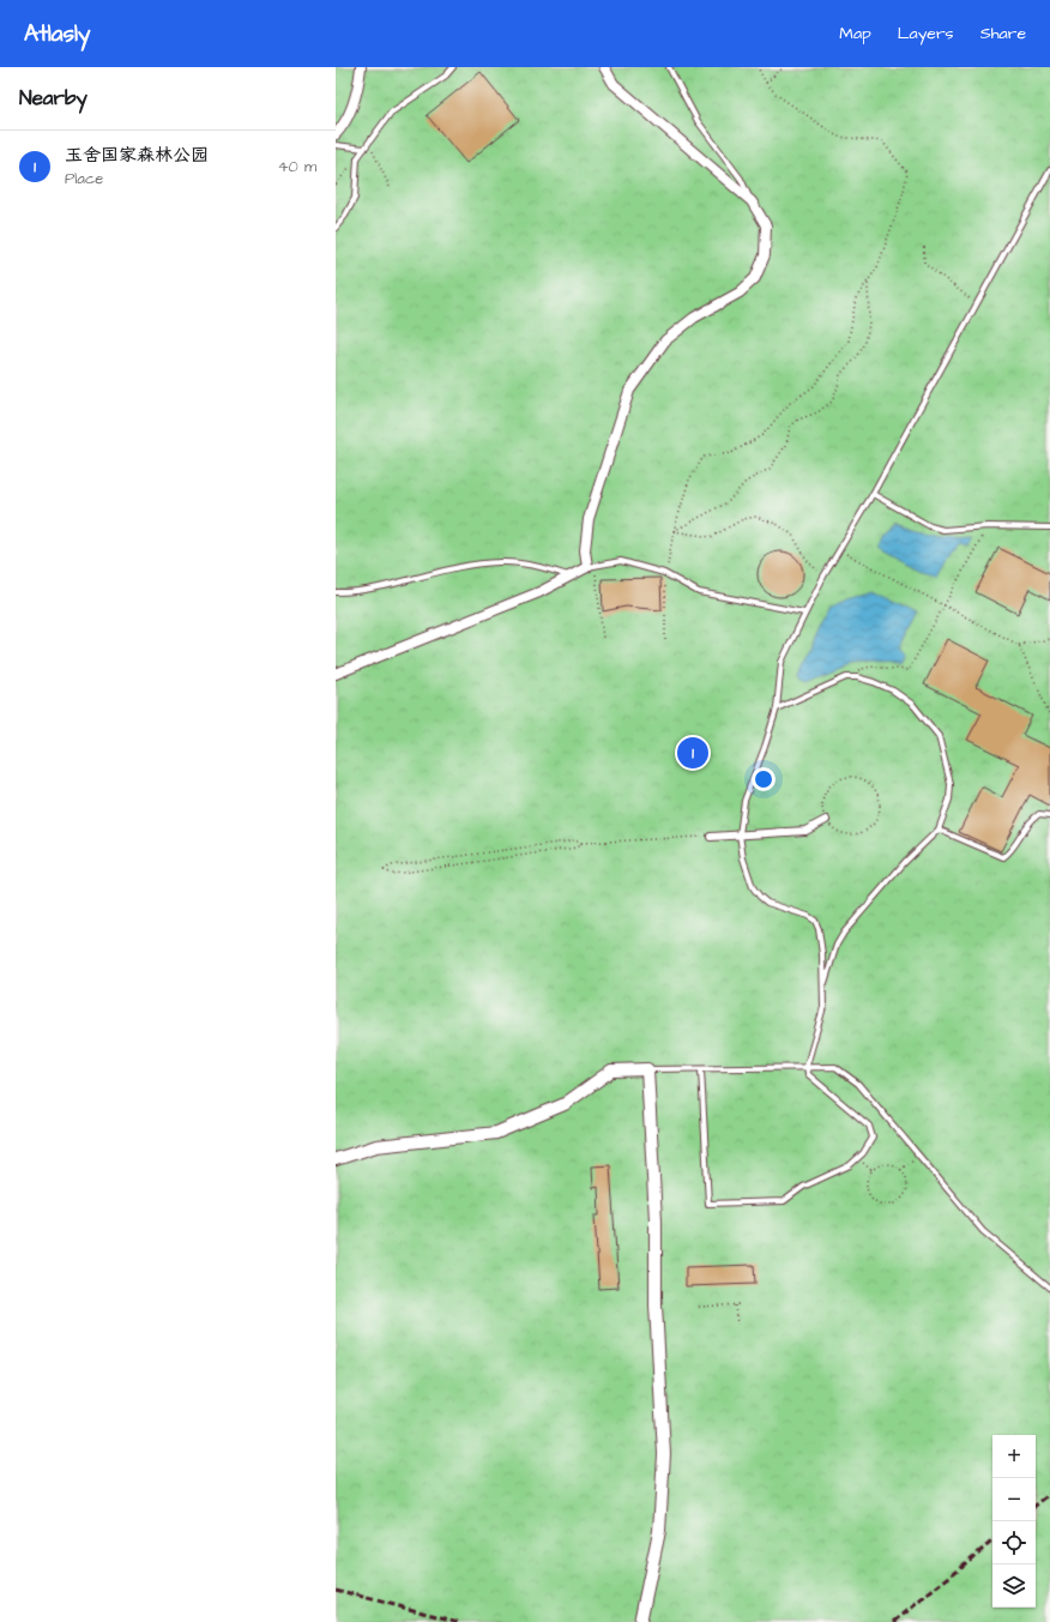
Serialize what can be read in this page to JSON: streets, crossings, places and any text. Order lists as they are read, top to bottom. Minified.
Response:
{"page":{"header":"Atlasly","nav":["Map","Layers","Share"],"heading":"Nearby","list":[{"mark":"1","name":"玉舍国家森林公园","note":"Place","value":"40 m"}],"pins":"1","map_buttons":["+","−"]}}
